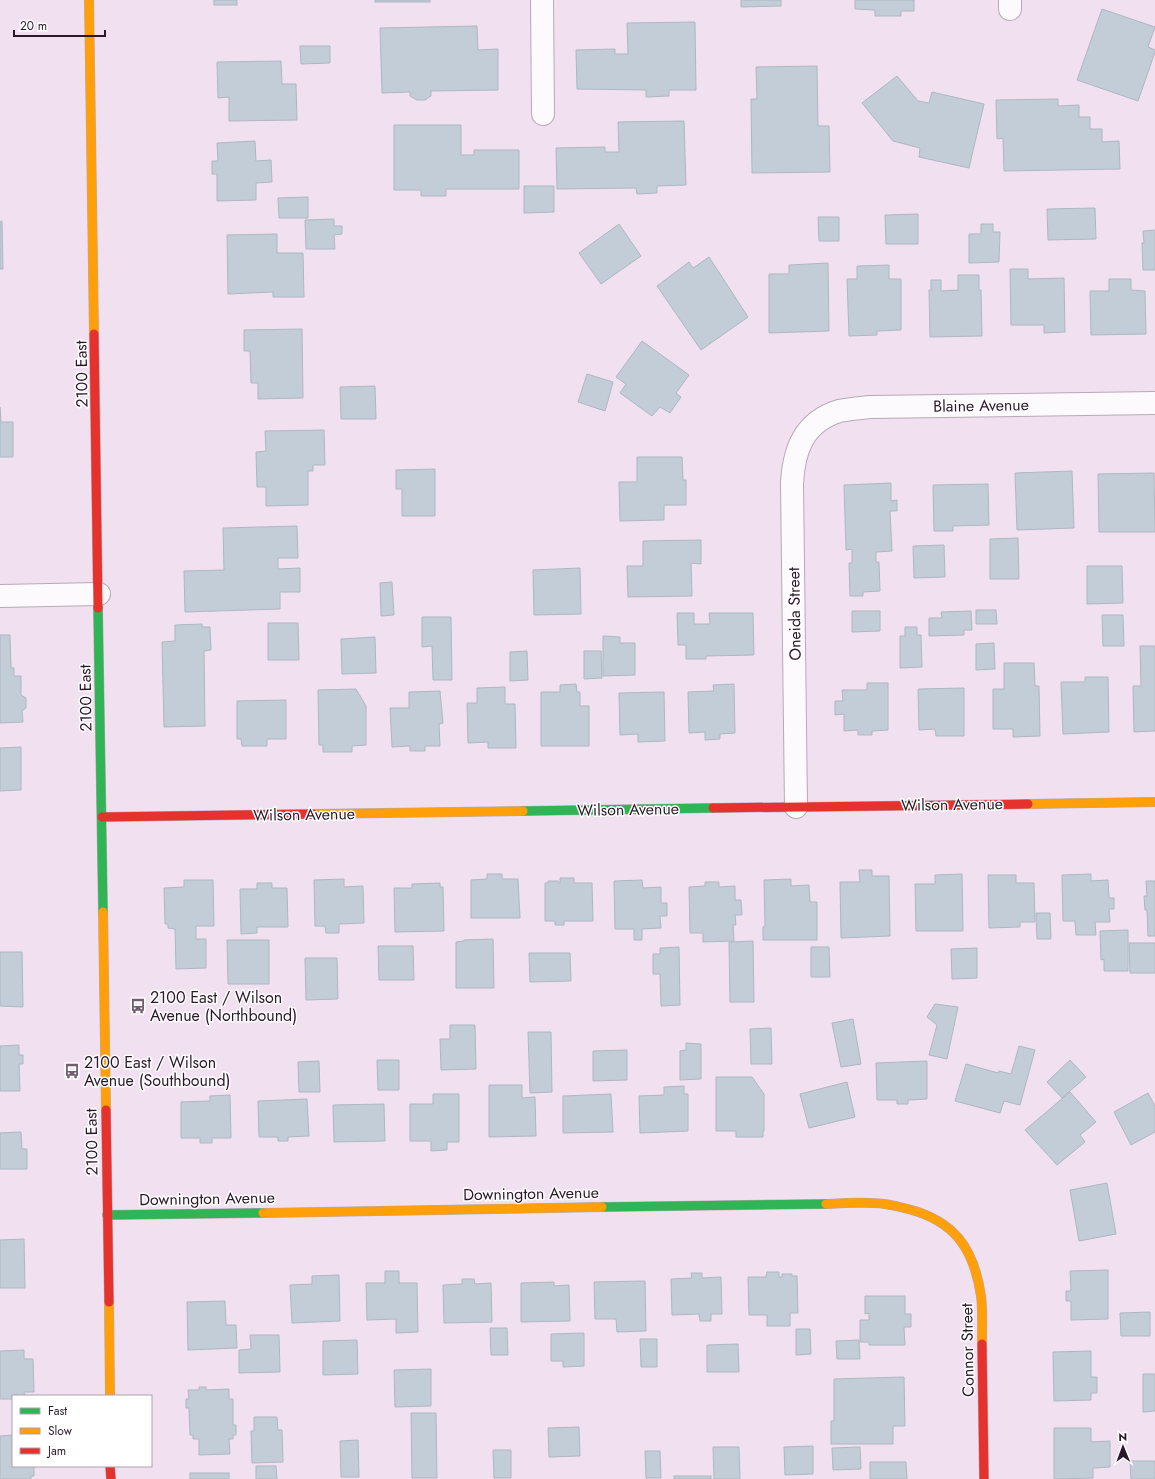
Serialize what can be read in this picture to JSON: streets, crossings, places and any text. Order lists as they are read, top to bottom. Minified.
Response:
{"streets":{"street":["2100 East","Blaine Avenue","Oneida Street","Wilson Avenue","Downington Avenue","Connor Street"]},"crossings":[["2100 East","Wilson Avenue"],["2100 East","Downington Avenue"],["Blaine Avenue","Oneida Street"],["Oneida Street","Wilson Avenue"],["Downington Avenue","Connor Street"]],"places":{"bus stop":["2100 East / Wilson Avenue (Northbound)","2100 East / Wilson Avenue (Southbound)"]},"legend":["Fast","Slow","Jam"],"scale_bar":"20 m","north":"top"}
